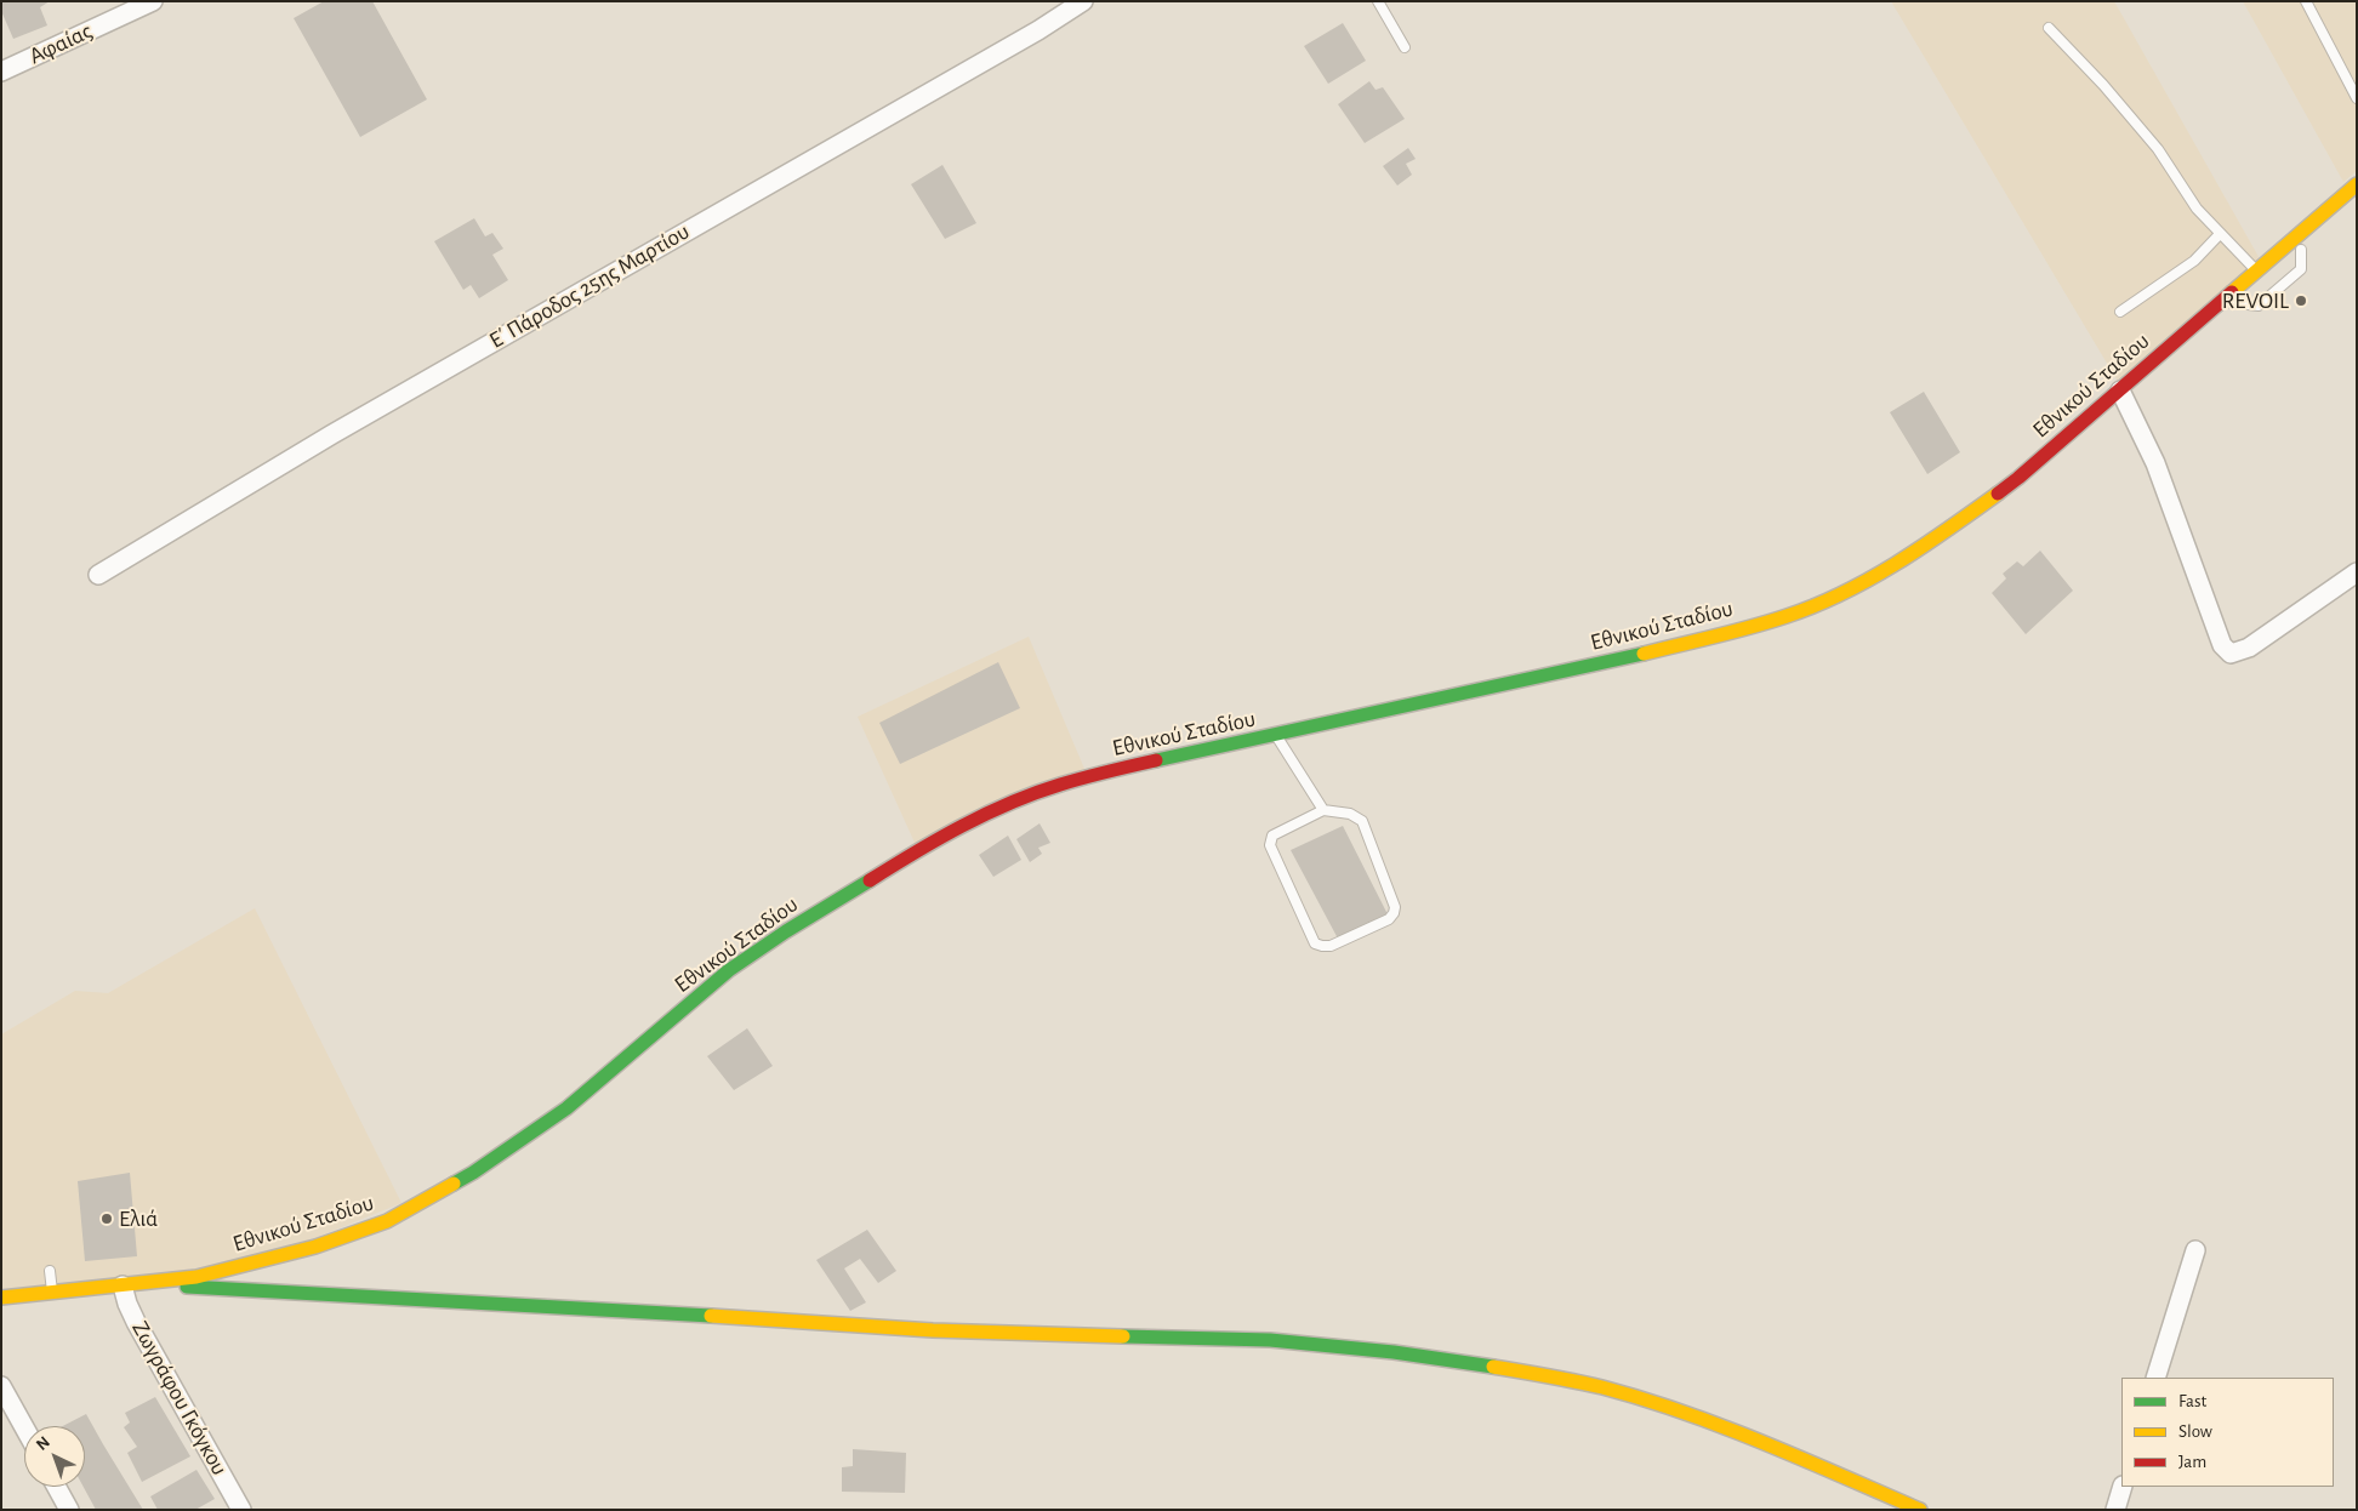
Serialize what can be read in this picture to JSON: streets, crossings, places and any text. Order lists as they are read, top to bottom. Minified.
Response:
{"streets":{"street":["Αφαίας","Ε΄ Πάροδος 25ης Μαρτίου","Εθνικού Σταδίου","Ζωγράφου Γκόγκου"]},"crossings":[["Εθνικού Σταδίου","Ζωγράφου Γκόγκου"]],"places":["REVOIL","Ελιά"],"legend":["Fast","Slow","Jam"],"north":"top left"}
